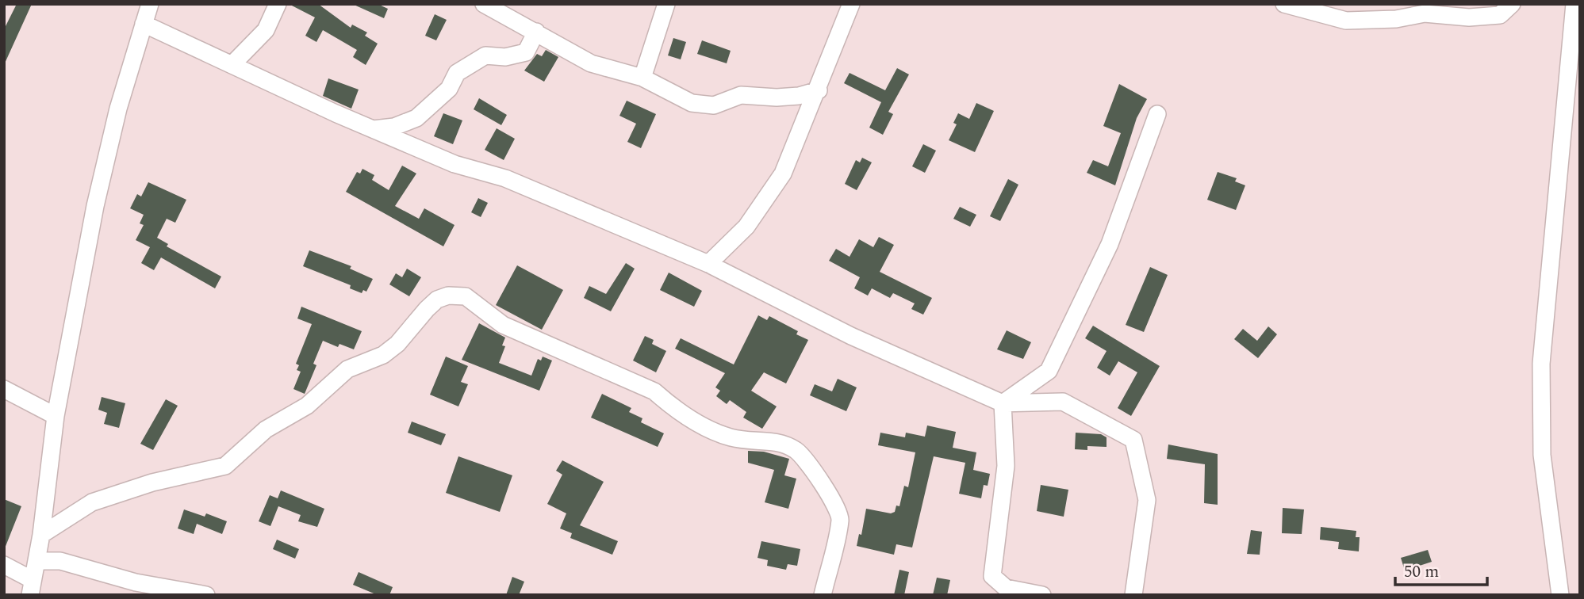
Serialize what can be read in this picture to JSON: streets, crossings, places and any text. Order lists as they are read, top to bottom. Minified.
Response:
{"scale_bar":"50 m"}
